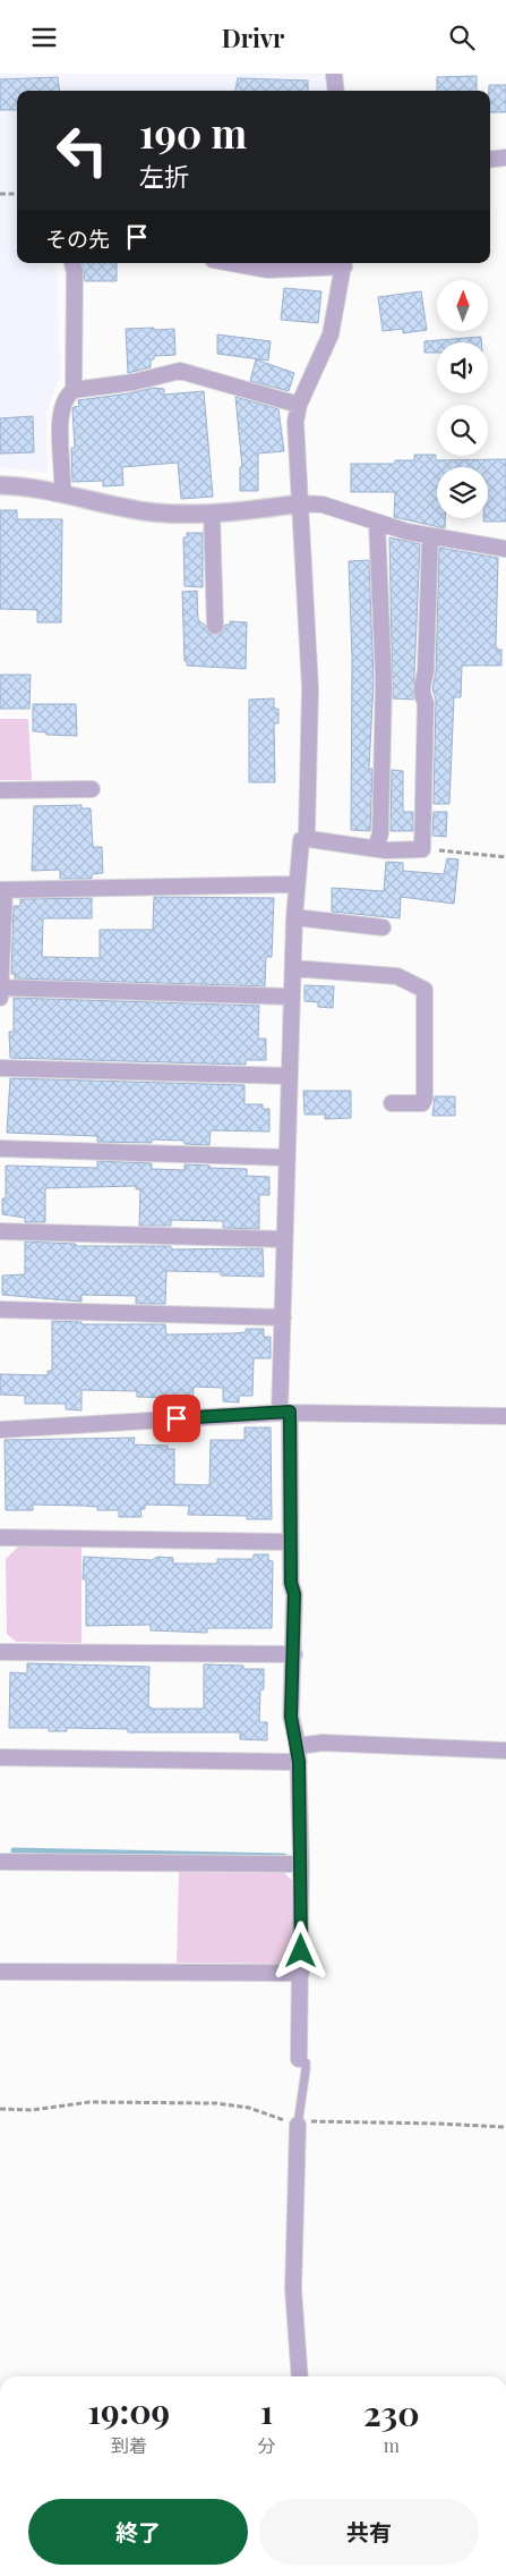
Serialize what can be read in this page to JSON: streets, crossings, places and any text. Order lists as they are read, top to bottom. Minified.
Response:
{"north":"top","page":{"header":"Drivr","turn":["190 m","左折"],"then":"その先","eta":["19:09","到着","1","分","230","m"],"buttons":["終了","共有"]}}
